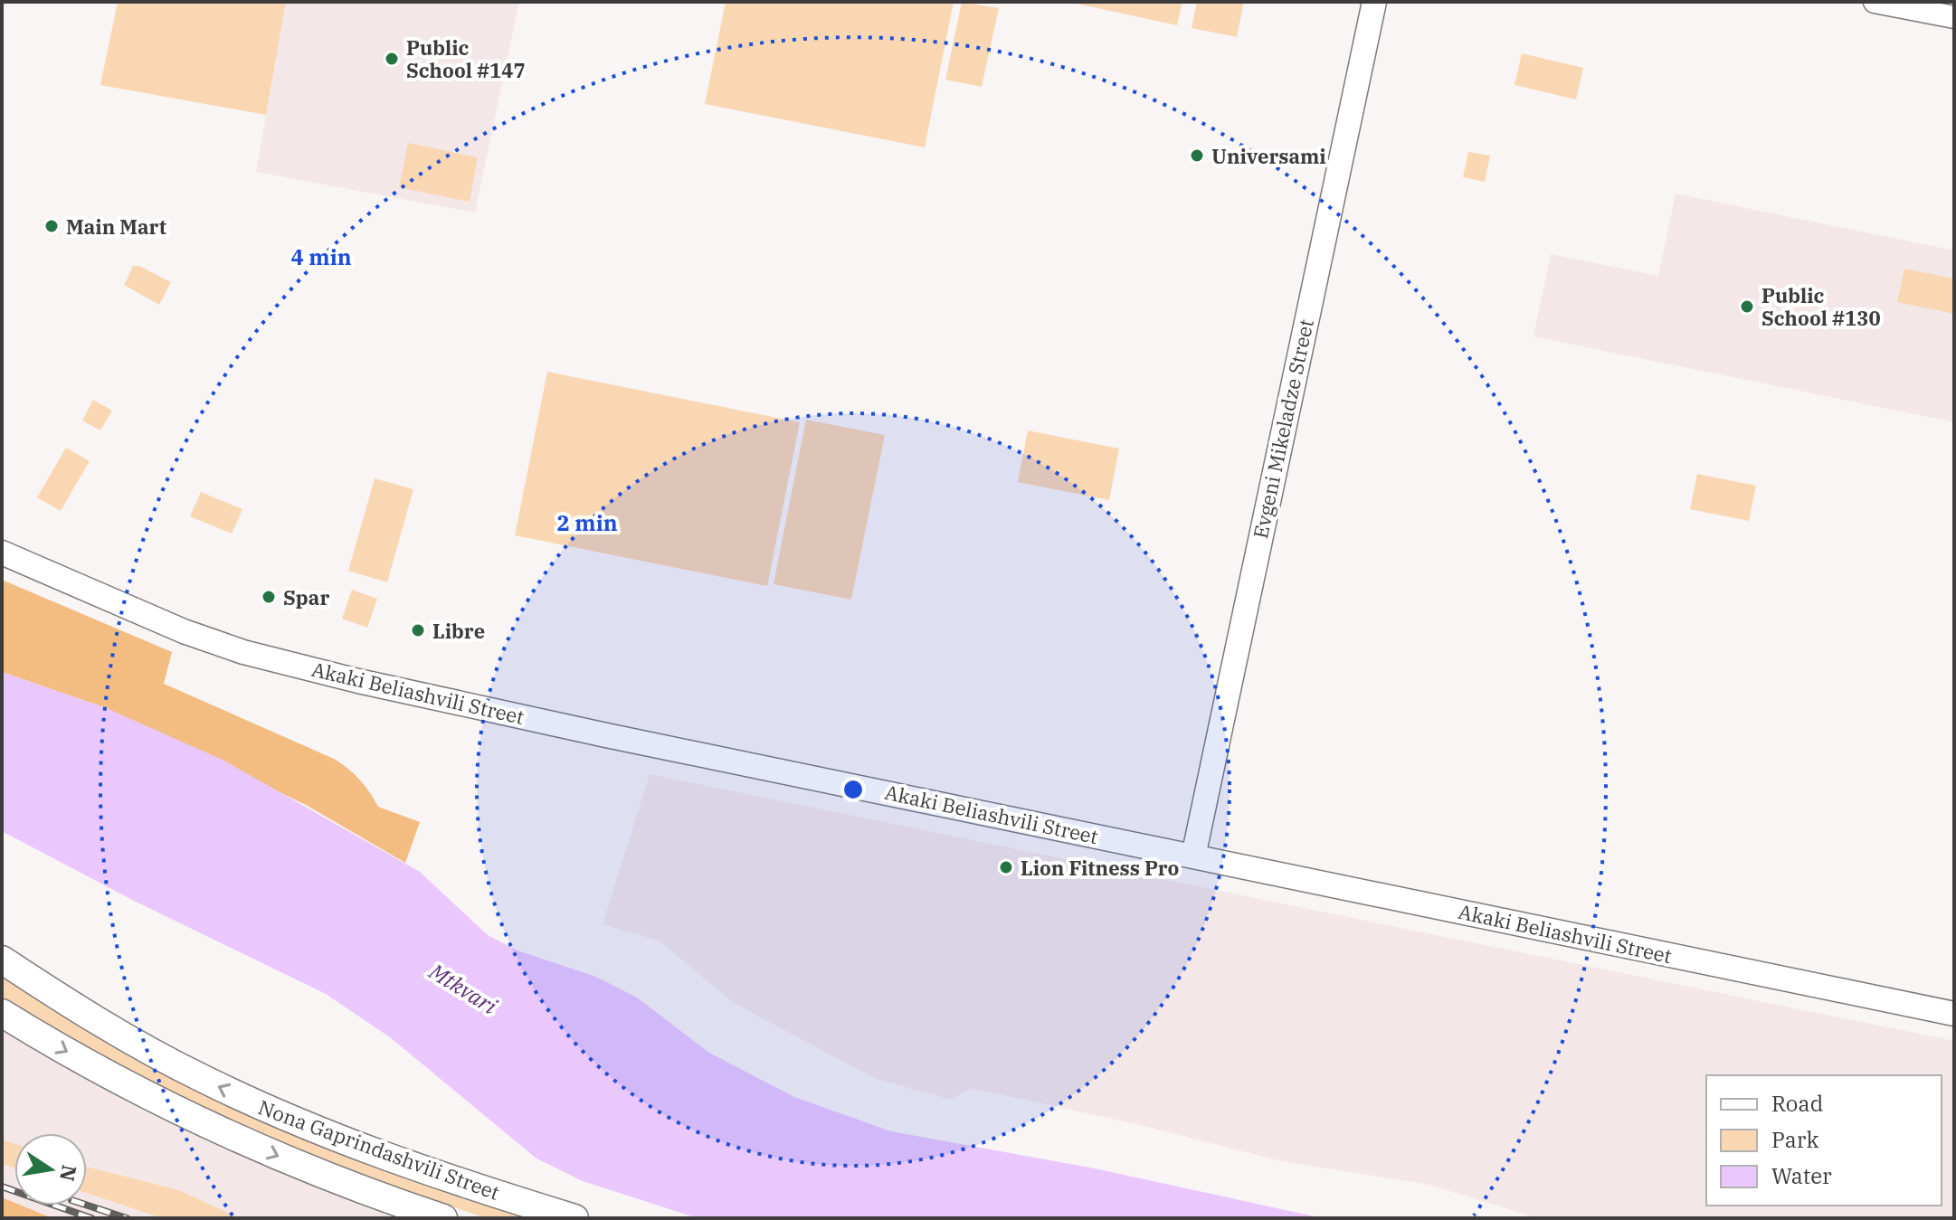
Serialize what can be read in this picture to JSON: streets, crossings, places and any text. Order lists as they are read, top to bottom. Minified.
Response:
{"streets":{"main road":["Evgeni Mikeladze Street","Akaki Beliashvili Street","Nona Gaprindashvili Street"]},"crossings":[["Evgeni Mikeladze Street","Akaki Beliashvili Street"]],"water":["Mtkvari"],"places":["Public School #147","Universami","Main Mart","Public School #130","Spar","Libre","Lion Fitness Pro"],"legend":["Road","Park","Water"],"north":"right","rings":["4 min","2 min"]}
